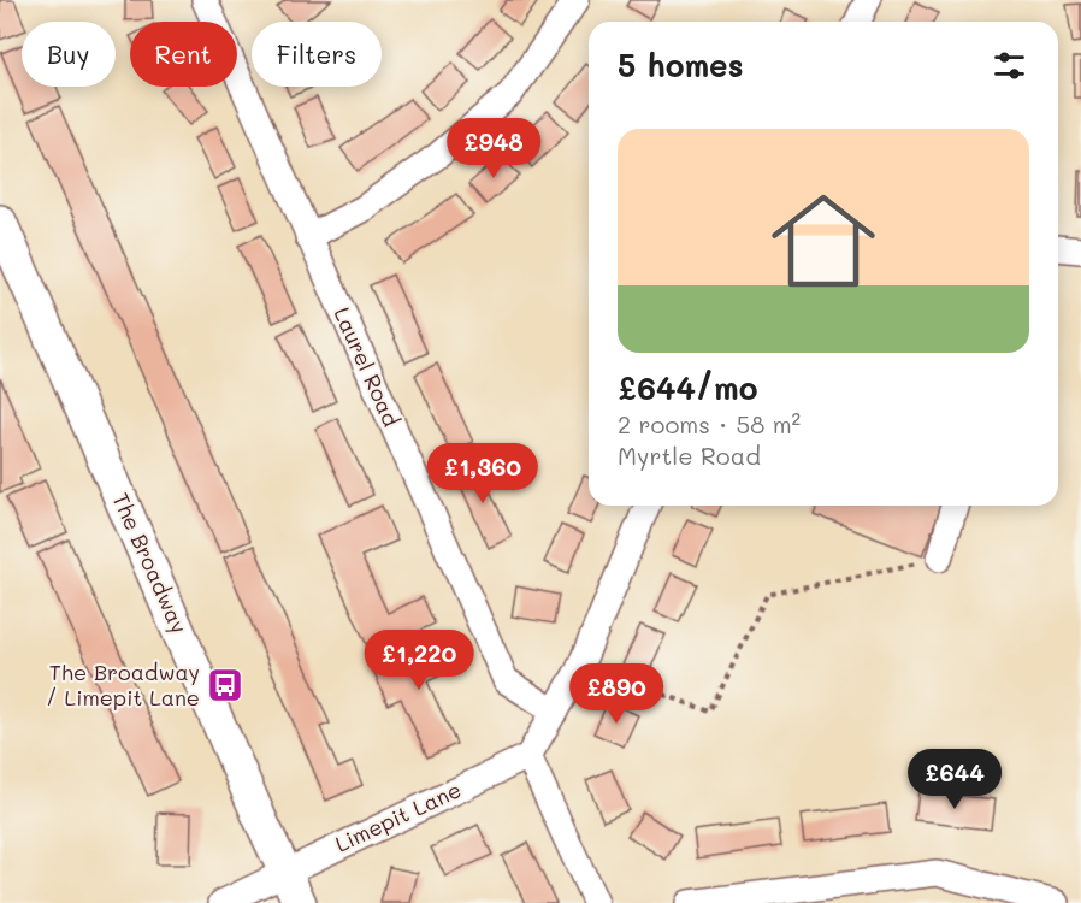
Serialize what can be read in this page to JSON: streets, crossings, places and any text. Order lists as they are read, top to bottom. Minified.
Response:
{"streets":{"main road":["The Broadway"],"street":["Laurel Road","Limepit Lane"]},"crossings":[["The Broadway","Limepit Lane"]],"places":{"bus stop":["The Broadway / Limepit Lane"]},"page":{"chip":["Buy","Rent","Filters"],"heading":"5 homes","list":[{"name":"£644/mo","note":"2 rooms · 58 m² · Myrtle Road"}],"price":["£948","£1,360","£1,220","£890","£644"]}}
